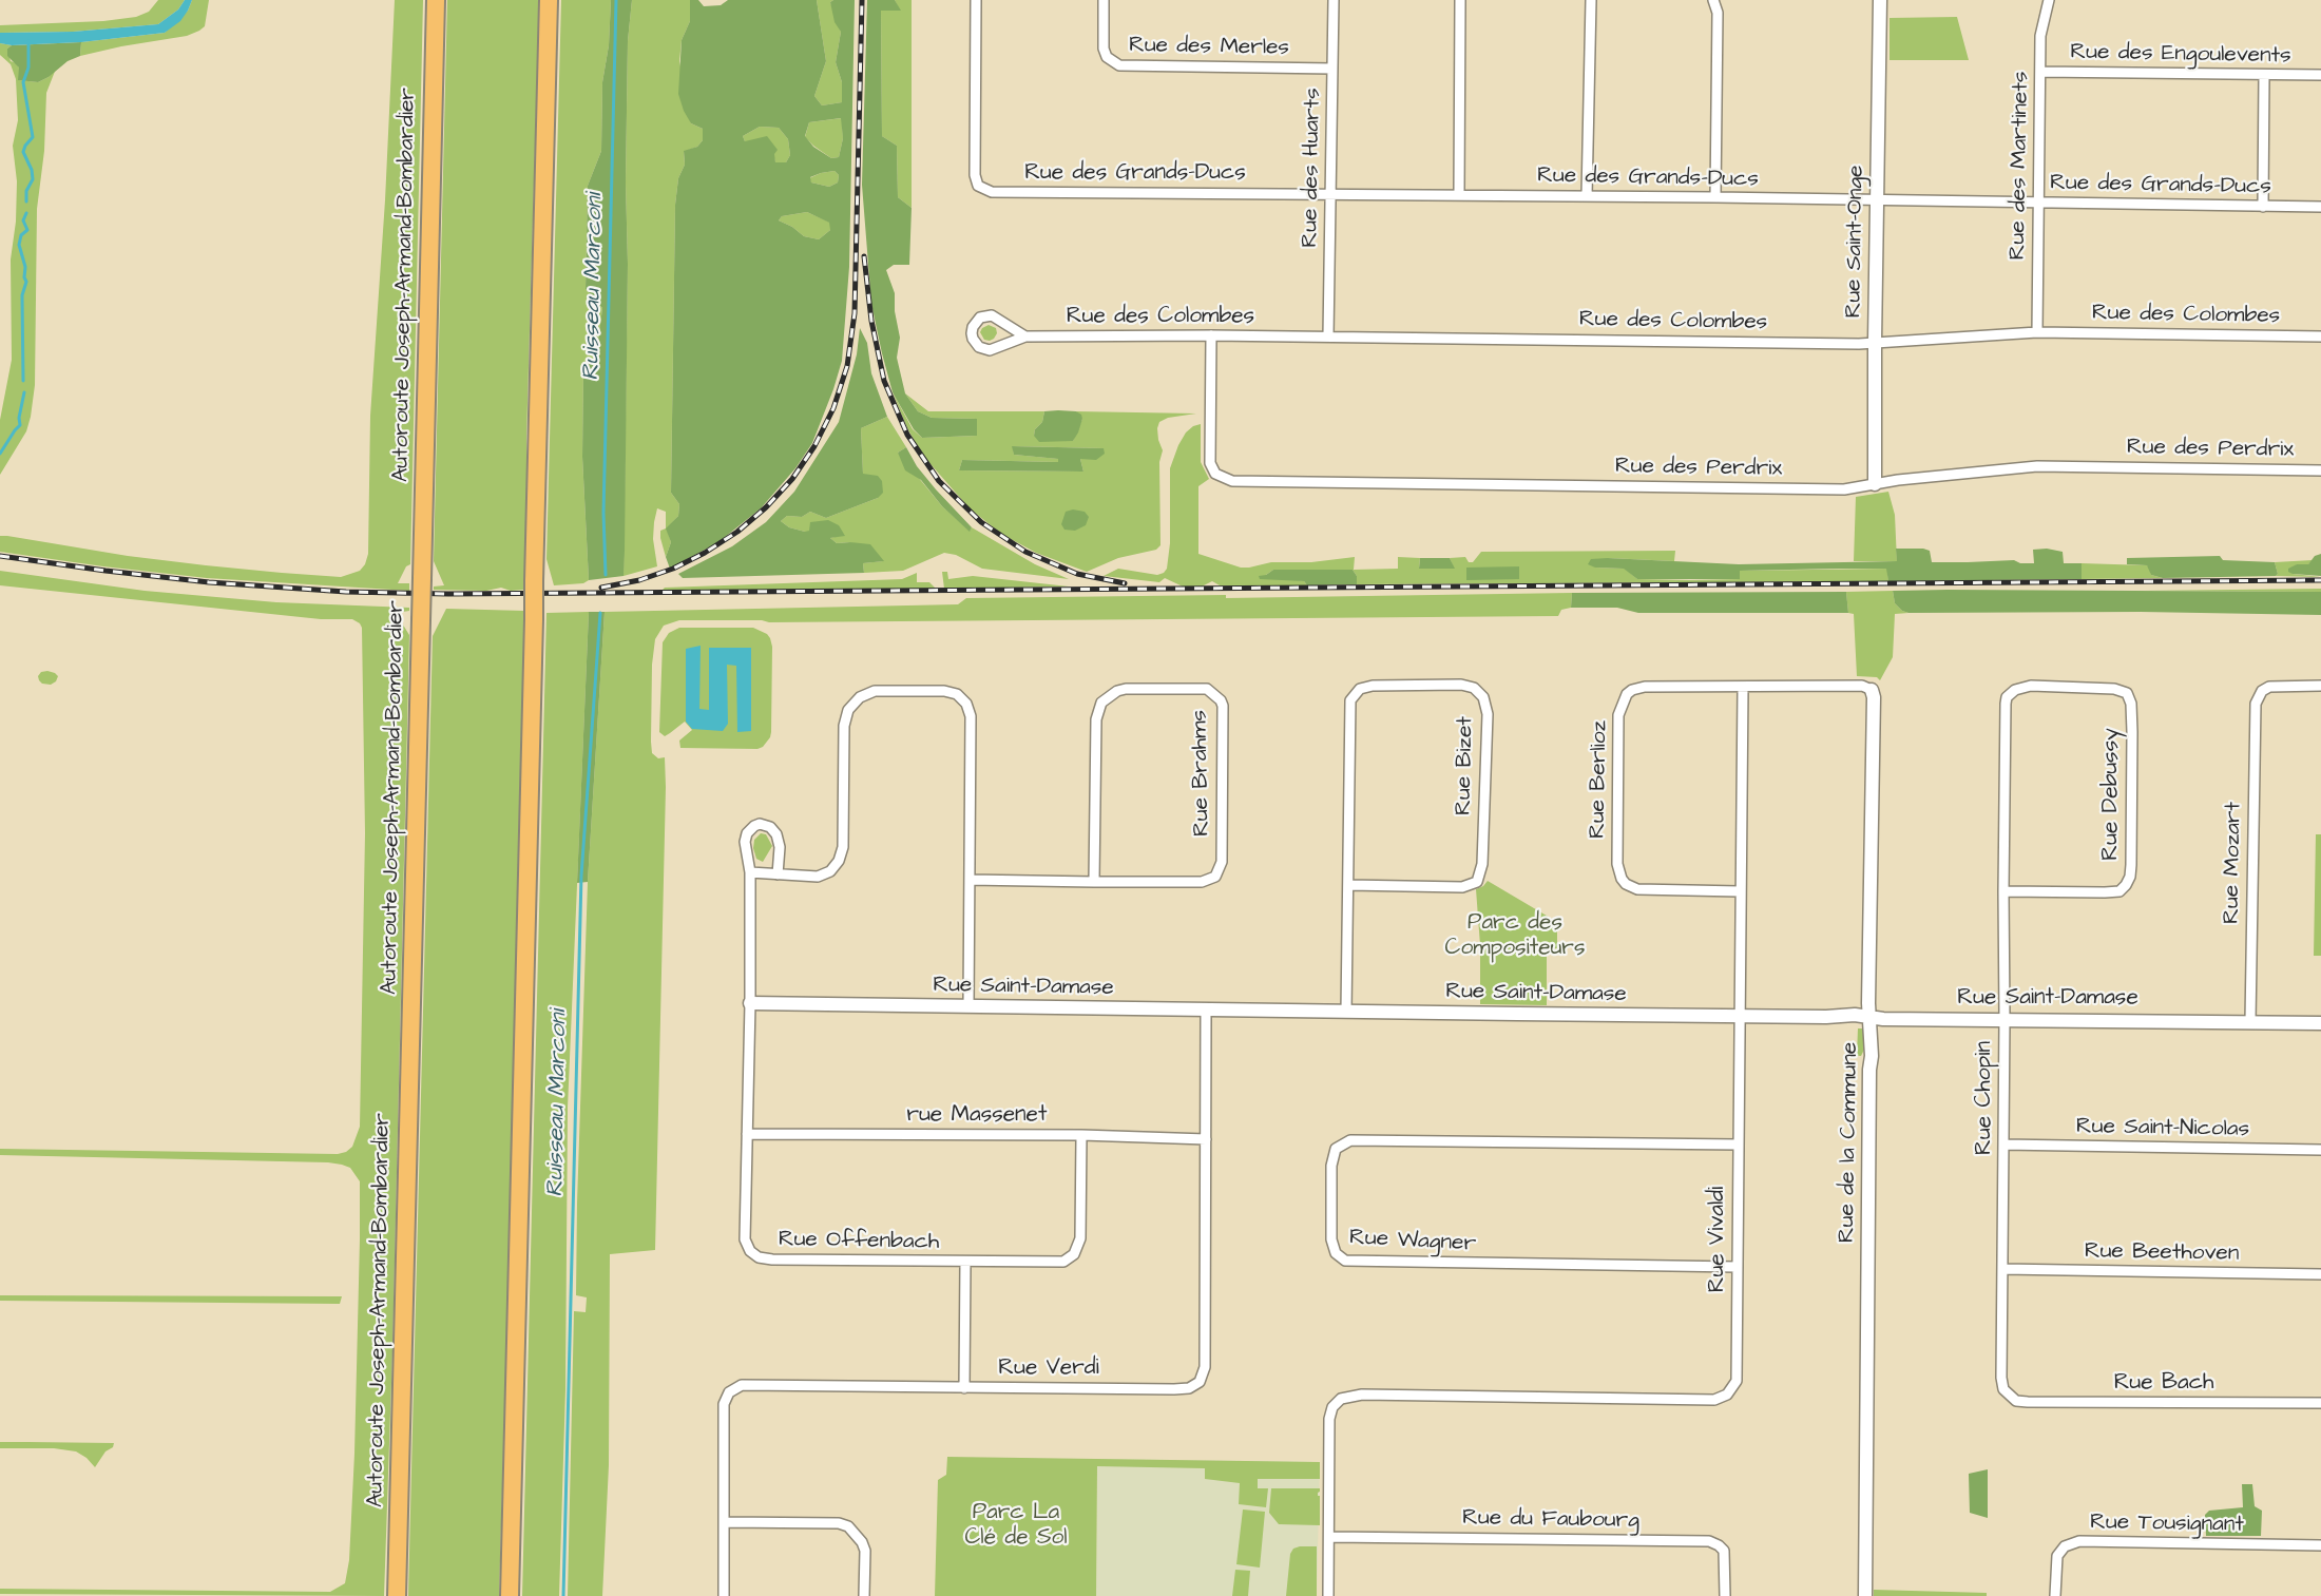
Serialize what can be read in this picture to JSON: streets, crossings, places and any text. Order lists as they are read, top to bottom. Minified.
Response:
{"streets":{"highway":["Autoroute Joseph-Armand-Bombardier"],"street":["Rue des Merles","Rue des Engoulevents","Rue des Martinets","Rue des Huarts","Rue des Grands-Ducs","Rue Saint-Onge","Rue des Colombes","Rue des Perdrix","Rue Bizet","Rue Brahms","Rue Berlioz","Rue Debussy","Rue Mozart","Rue Saint-Damase","Rue Chopin","rue Massenet","Rue Saint-Nicolas","Rue de la Commune","Rue Vivaldi","Rue Offenbach","Rue Wagner","Rue Beethoven","Rue Verdi","Rue Bach","Rue du Faubourg","Rue Tousignant"]},"crossings":[["Rue des Merles","Rue des Huarts"],["Rue des Engoulevents","Rue des Martinets"],["Rue des Martinets","Rue des Grands-Ducs"],["Rue des Martinets","Rue des Colombes"],["Rue des Huarts","Rue des Grands-Ducs"],["Rue des Huarts","Rue des Colombes"],["Rue des Grands-Ducs","Rue Saint-Onge"],["Rue Saint-Onge","Rue des Colombes"],["Rue Saint-Onge","Rue des Perdrix"],["Rue des Colombes","Rue des Perdrix"],["Rue Bizet","Rue Saint-Damase"],["Rue Berlioz","Rue de la Commune"],["Rue Berlioz","Rue Vivaldi"],["Rue Debussy","Rue Chopin"],["Rue Mozart","Rue Saint-Damase"],["Rue Saint-Damase","Rue Chopin"],["Rue Saint-Damase","Rue de la Commune"],["Rue Saint-Damase","Rue Vivaldi"],["Rue Saint-Damase","Rue Offenbach"],["Rue Saint-Damase","Rue Verdi"],["Rue Chopin","Rue Saint-Nicolas"],["Rue Chopin","Rue Beethoven"],["Rue Chopin","Rue Bach"],["rue Massenet","Rue Offenbach"],["rue Massenet","Rue Verdi"],["Rue Vivaldi","Rue Wagner"],["Rue Vivaldi","Rue du Faubourg"]],"water":["Ruisseau Marconi"],"parks":["Parc des Compositeurs","Parc La Clé de Sol"]}
